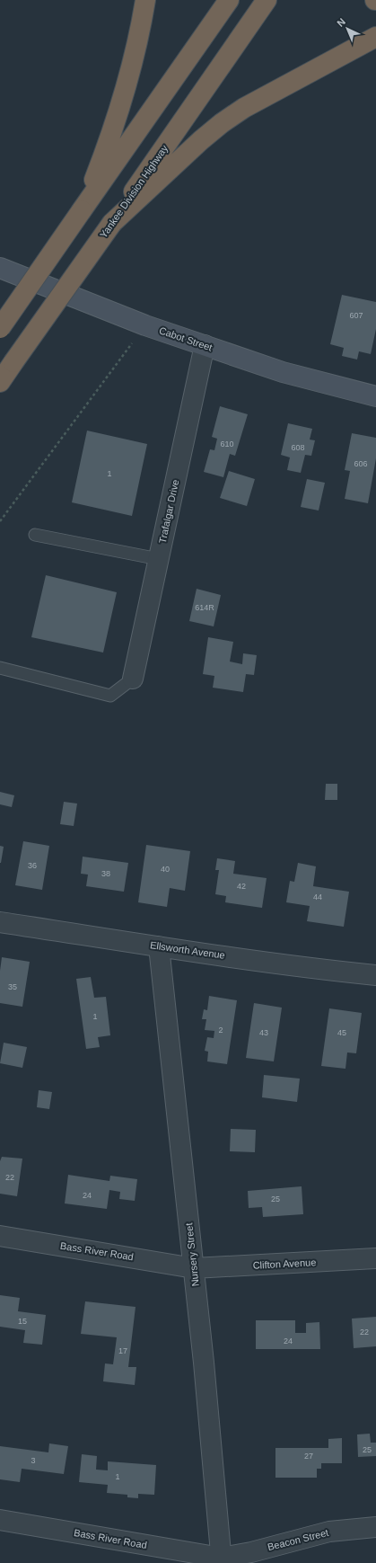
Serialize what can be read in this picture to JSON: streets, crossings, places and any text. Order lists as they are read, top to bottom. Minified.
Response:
{"streets":{"highway":["Yankee Division Highway"],"main road":["Cabot Street"],"street":["Trafalgar Drive","Ellsworth Avenue","Bass River Road","Nursery Street","Clifton Avenue","Beacon Street"]},"crossings":[["Cabot Street","Trafalgar Drive"],["Ellsworth Avenue","Nursery Street"],["Bass River Road","Nursery Street"],["Bass River Road","Clifton Avenue"],["Bass River Road","Beacon Street"],["Nursery Street","Clifton Avenue"],["Nursery Street","Beacon Street"]],"house_numbers":["607","610","608","606","1","614R","36","40","38","42","44","35","1","2","43","45","22","24","25","15","22","24","17","25","27","3","1"],"north":"top left"}
